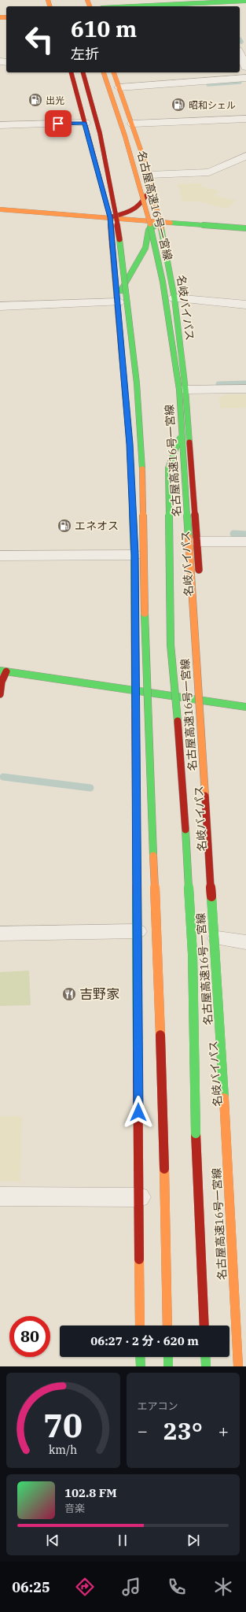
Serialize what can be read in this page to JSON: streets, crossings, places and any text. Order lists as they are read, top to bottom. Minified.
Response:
{"streets":{"main road":["名古屋高速16号一宮線","名岐バイパス"]},"places":{"fuel station":["出光","昭和シェル","エネオス"],"restaurant":["吉野家"]},"page":{"turn":["610 m","左折"],"limit":"80","trip":"06:27 · 2 分 · 620 m","tile":"エアコン","heat":["−","23°","+"],"song":["102.8 FM","音楽"],"tabs":"06:25","gauge":["70","km/h"]}}
